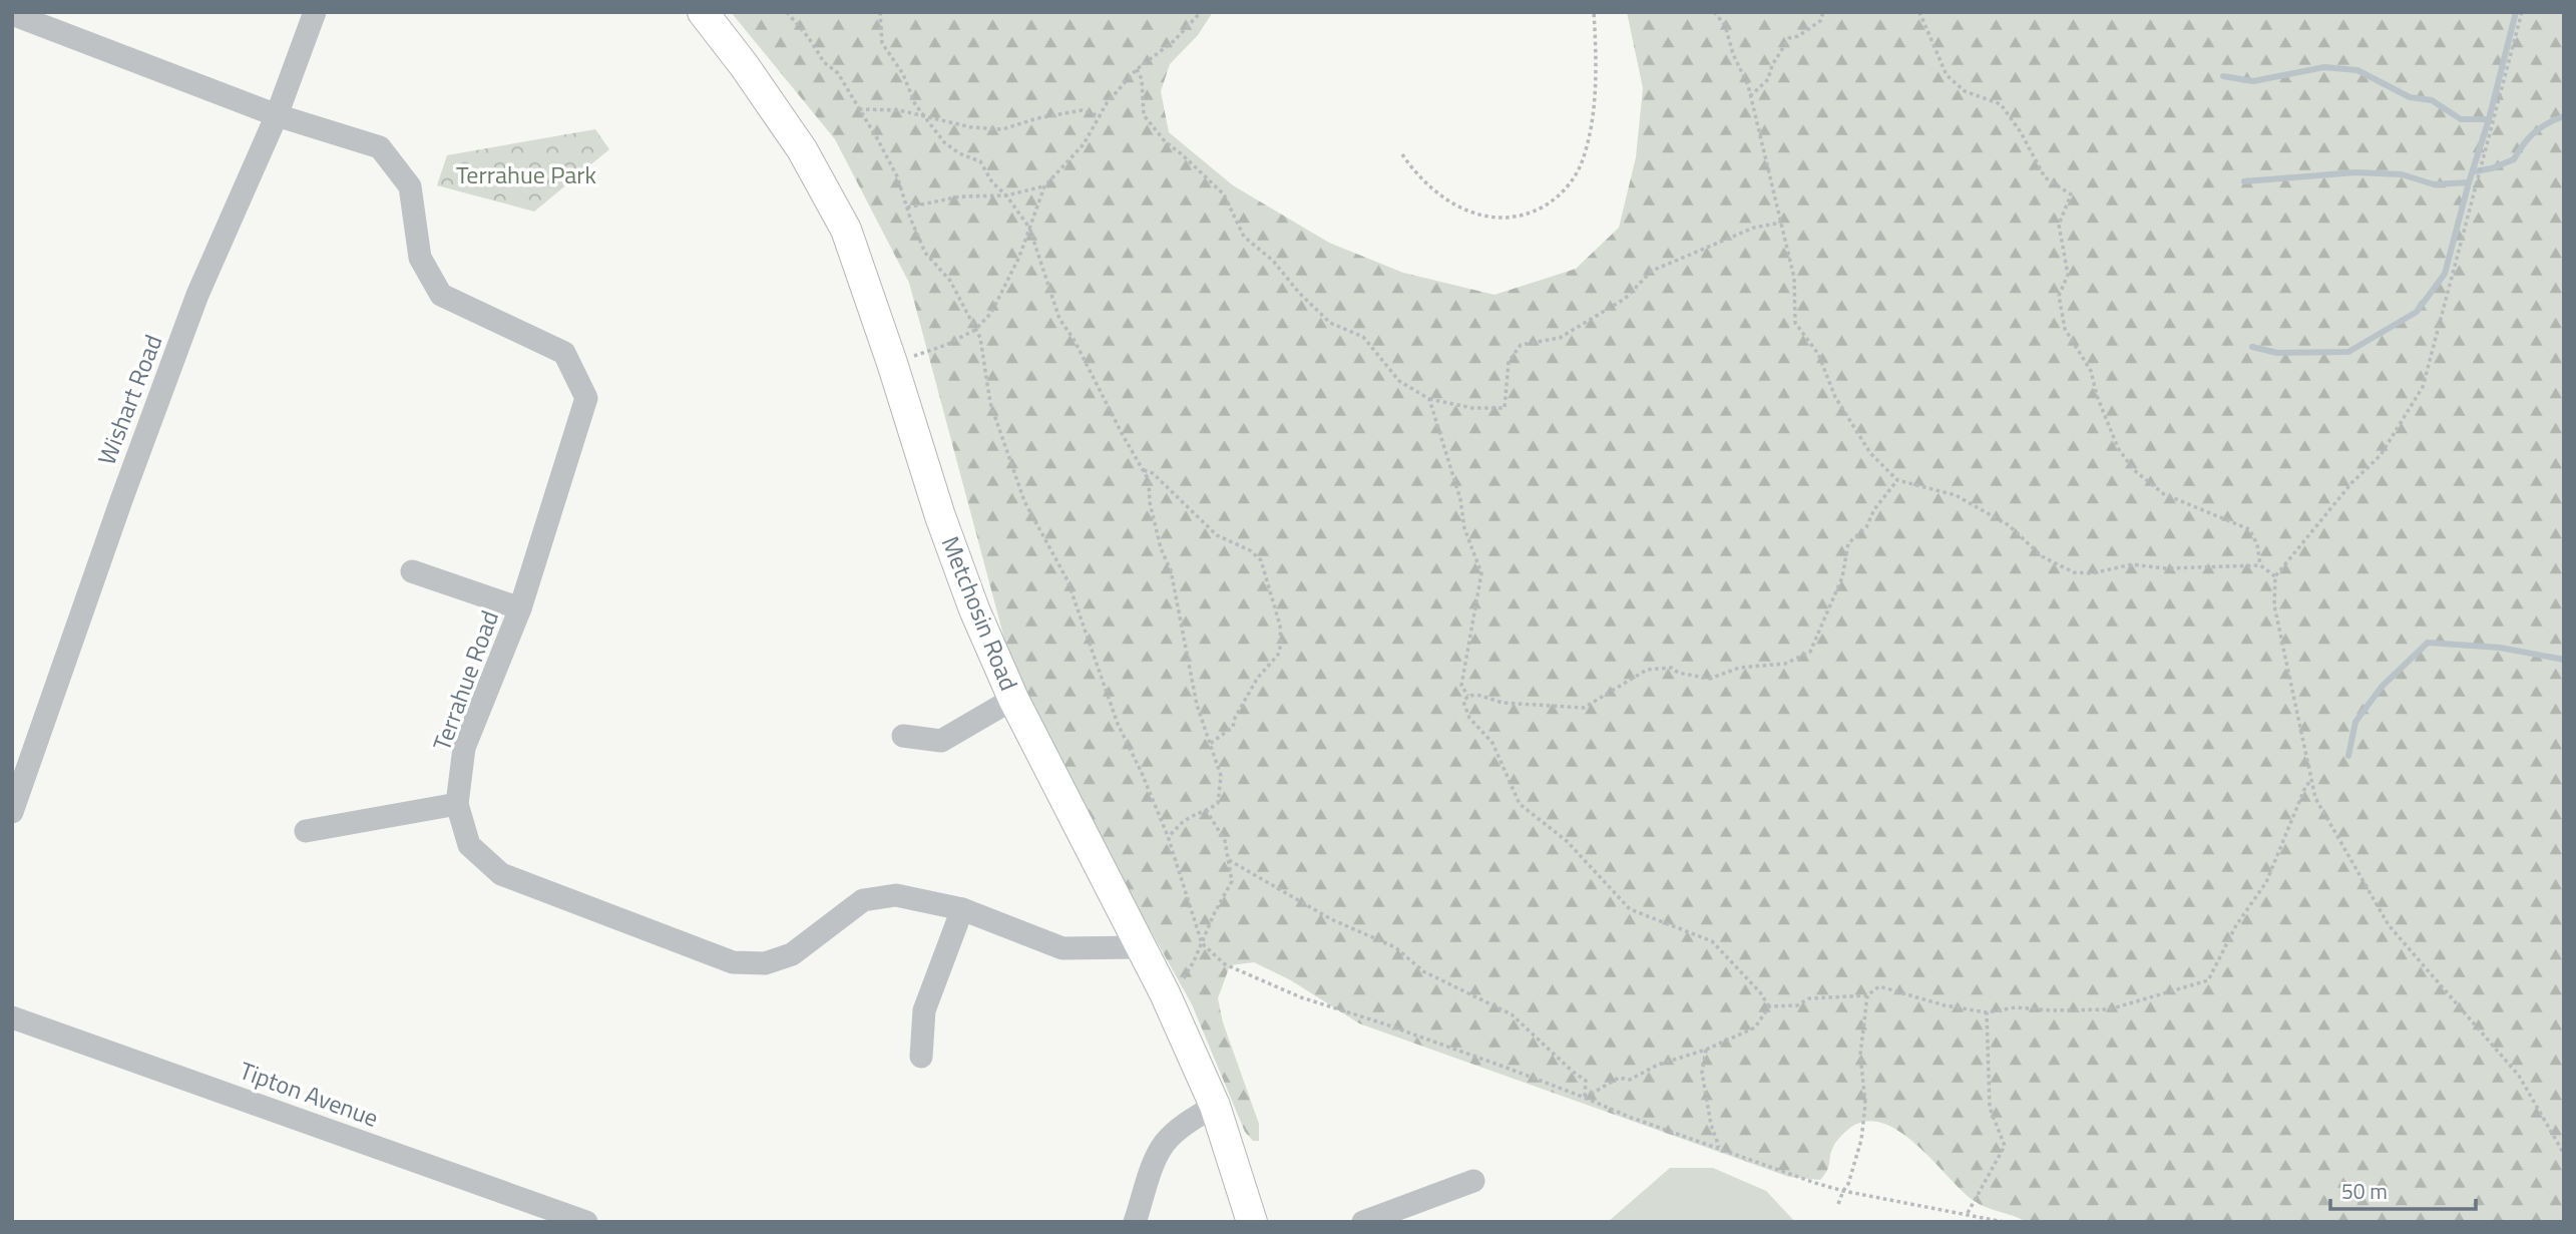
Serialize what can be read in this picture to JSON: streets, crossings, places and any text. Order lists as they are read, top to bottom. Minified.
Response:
{"streets":{"main road":["Metchosin Road"],"street":["Wishart Road","Terrahue Road","Tipton Avenue"]},"crossings":[["Wishart Road","Terrahue Road"],["Metchosin Road","Terrahue Road"]],"parks":["Terrahue Park"],"scale_bar":"50 m"}
